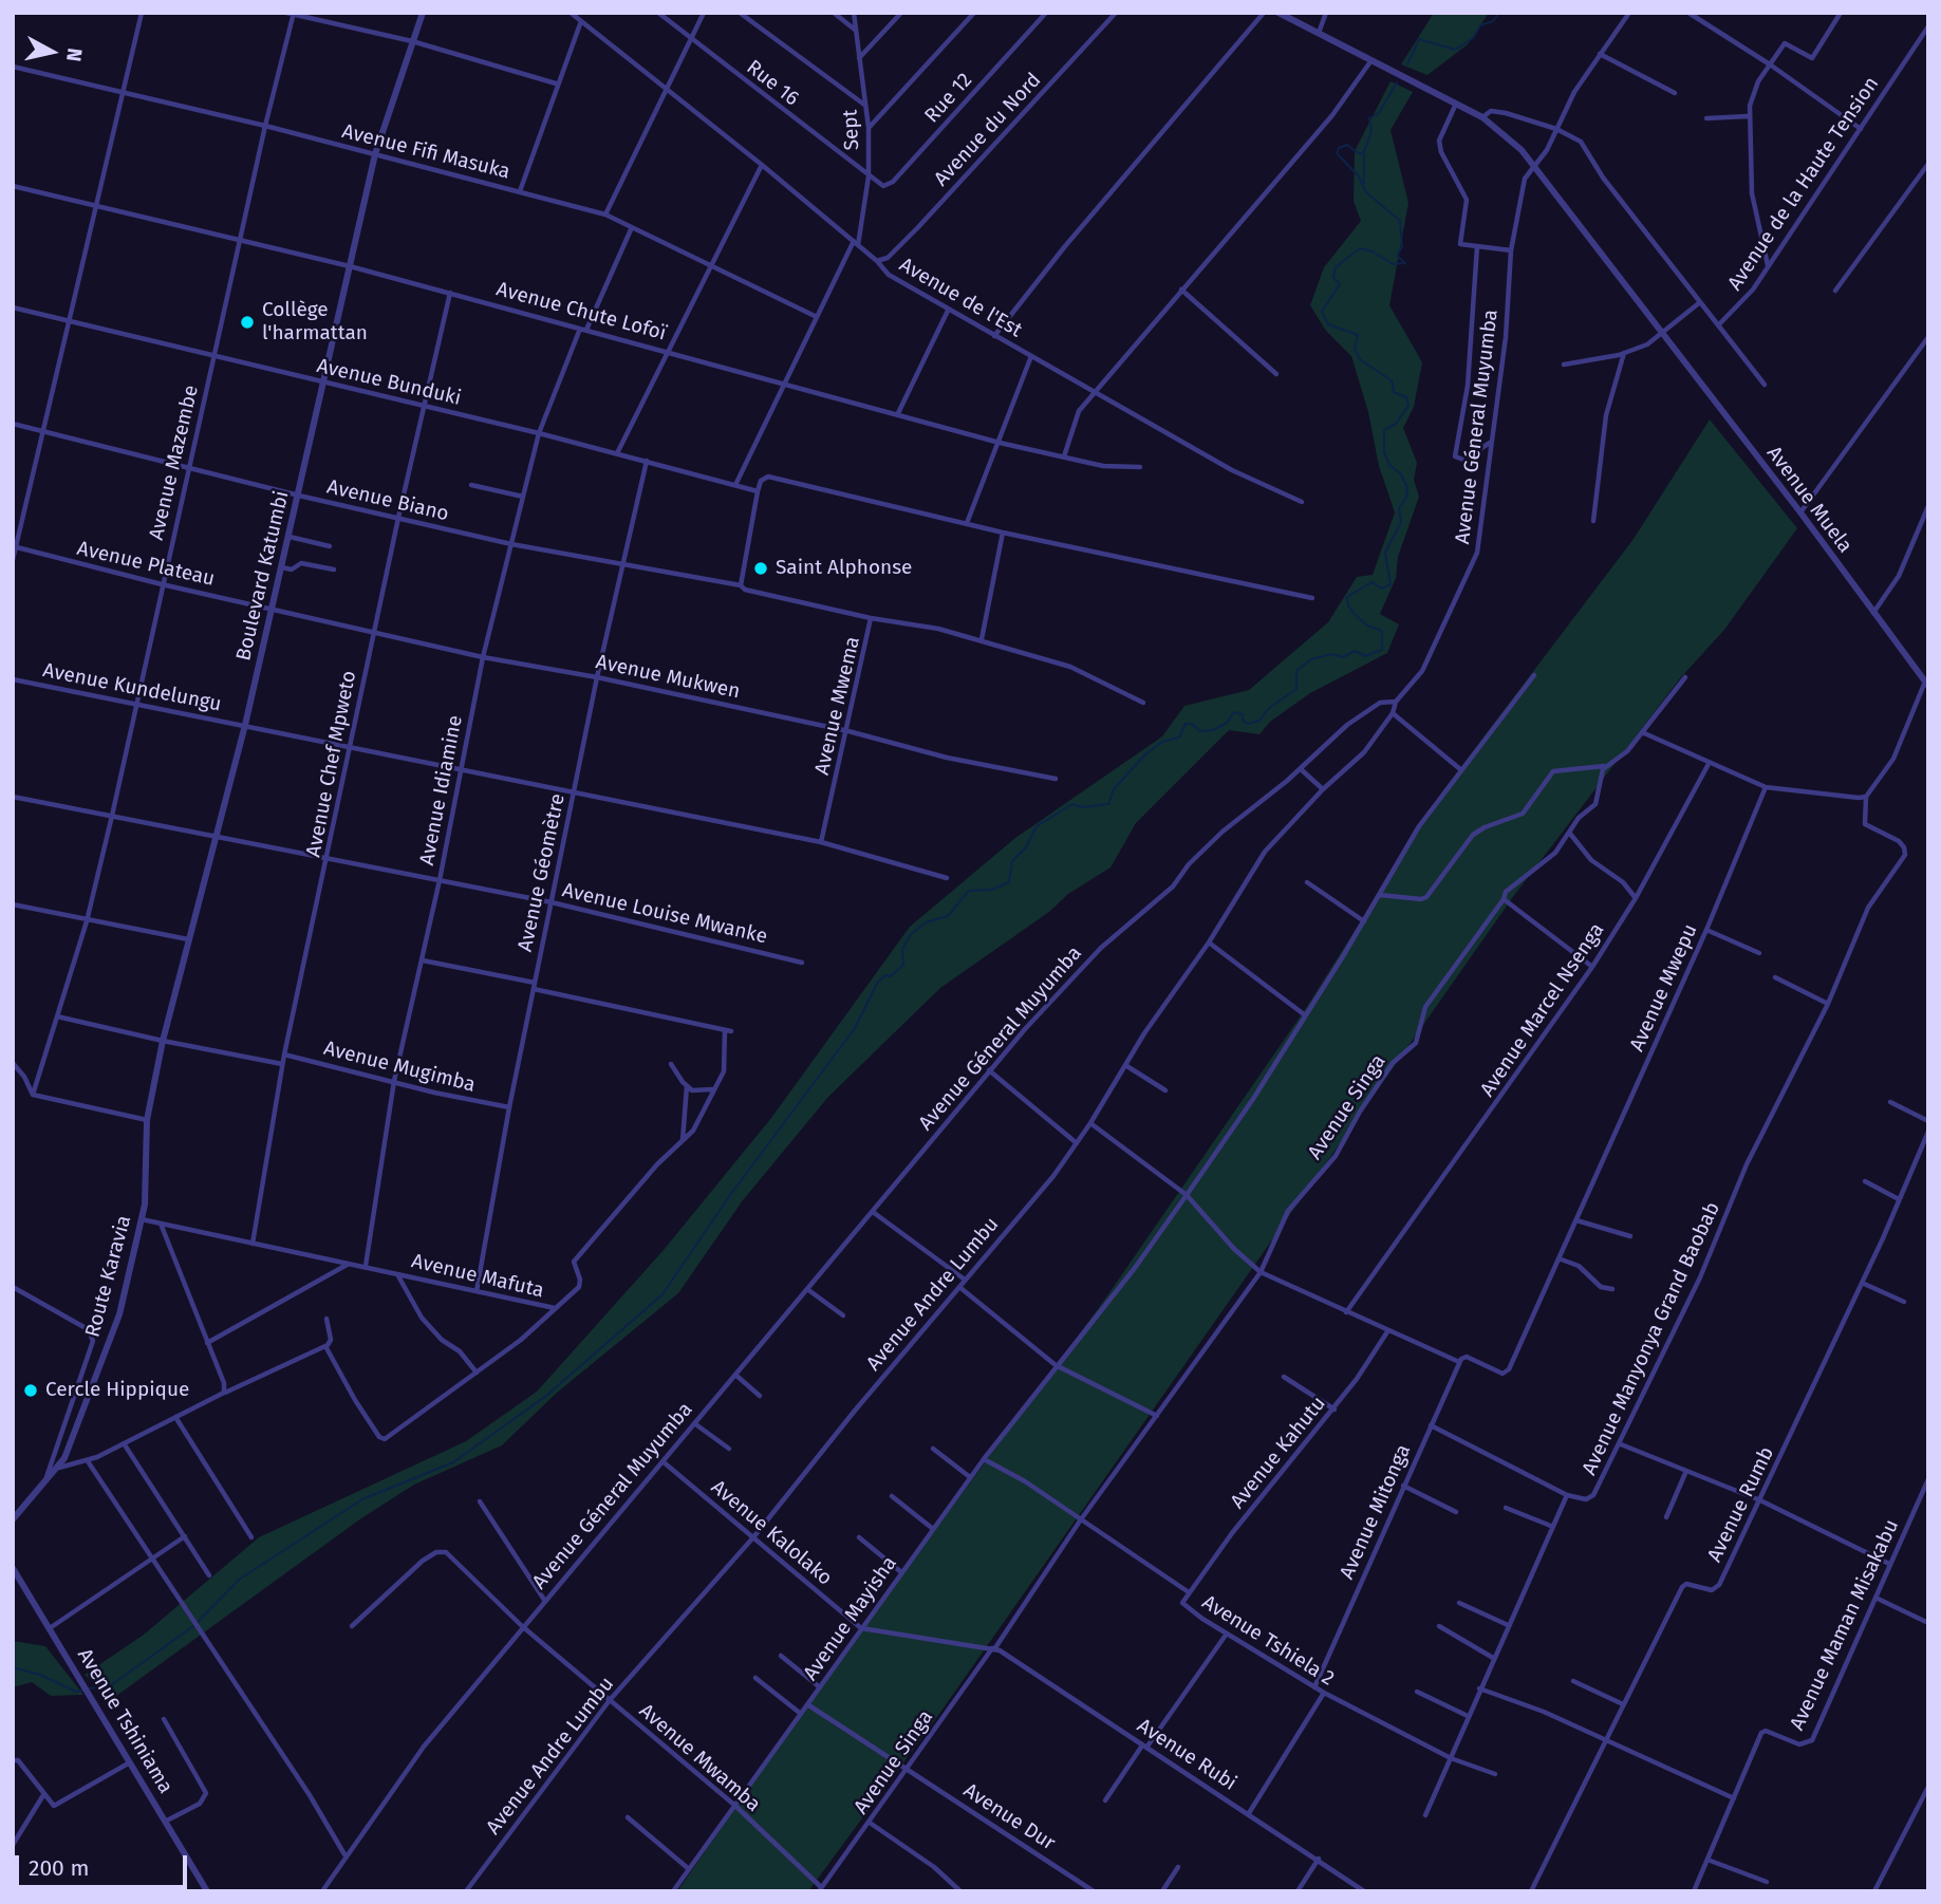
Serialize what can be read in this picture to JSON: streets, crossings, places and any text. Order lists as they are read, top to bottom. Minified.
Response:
{"streets":{"street":["Rue 16","Rue 12","Sept","Avenue du Nord","Avenue Fifi Masuka","Avenue de la Haute Tension","Avenue de l'Est","Avenue Chute Lofoï","Avenue Bunduki","Avenue Géneral Muyumba","Avenue Mazembe","Avenue Muela","Avenue Biano","Avenue Plateau","Boulevard Katumbi","Avenue Mukwen","Avenue Kundelungu","Avenue Mwema","Avenue Chef Mpweto","Avenue Idiamine","Avenue Géomètre","Avenue Louise Mwanke","Avenue Mwepu","Avenue Marcel Nsenga","Avenue Mugimba","Avenue Singa","Route Karavia","Avenue Mafuta","Avenue Andre Lumbu","Avenue Manyonya Grand Baobab","Avenue Kahutu","Avenue Rumb","Avenue Mitonga","Avenue Kalolako","Avenue Mayisha","Avenue Maman Misakabu","Avenue Tshiela 2","Avenue Tshiniama","Avenue Rubi","Avenue Mwamba","Avenue Dur"]},"crossings":[["Rue 16","Rue 12"],["Rue 16","Sept"],["Rue 12","Sept"],["Sept","Avenue Fifi Masuka"],["Sept","Avenue de l'Est"],["Sept","Avenue Chute Lofoï"],["Sept","Avenue Bunduki"],["Avenue du Nord","Avenue de l'Est"],["Avenue Fifi Masuka","Avenue Mazembe"],["Avenue Fifi Masuka","Boulevard Katumbi"],["Avenue Fifi Masuka","Avenue Idiamine"],["Avenue Chute Lofoï","Avenue Mazembe"],["Avenue Chute Lofoï","Boulevard Katumbi"],["Avenue Chute Lofoï","Avenue Chef Mpweto"],["Avenue Chute Lofoï","Avenue Idiamine"],["Avenue Bunduki","Avenue Mazembe"],["Avenue Bunduki","Boulevard Katumbi"],["Avenue Bunduki","Avenue Chef Mpweto"],["Avenue Bunduki","Avenue Idiamine"],["Avenue Bunduki","Avenue Géomètre"],["Avenue Géneral Muyumba","Avenue Muela"],["Avenue Géneral Muyumba","Avenue Andre Lumbu"],["Avenue Géneral Muyumba","Avenue Kalolako"],["Avenue Géneral Muyumba","Avenue Mwamba"],["Avenue Mazembe","Avenue Biano"],["Avenue Mazembe","Avenue Plateau"],["Avenue Mazembe","Avenue Kundelungu"],["Avenue Mazembe","Avenue Louise Mwanke"],["Avenue Biano","Boulevard Katumbi"],["Avenue Biano","Avenue Mwema"],["Avenue Biano","Avenue Chef Mpweto"],["Avenue Biano","Avenue Idiamine"],["Avenue Biano","Avenue Géomètre"],["Avenue Plateau","Boulevard Katumbi"],["Avenue Plateau","Avenue Mukwen"],["Boulevard Katumbi","Avenue Mukwen"],["Boulevard Katumbi","Avenue Kundelungu"],["Boulevard Katumbi","Avenue Louise Mwanke"],["Boulevard Katumbi","Route Karavia"],["Avenue Mukwen","Avenue Mwema"],["Avenue Mukwen","Avenue Chef Mpweto"],["Avenue Mukwen","Avenue Idiamine"],["Avenue Mukwen","Avenue Géomètre"],["Avenue Mwema","Avenue Géomètre"],["Avenue Chef Mpweto","Avenue Louise Mwanke"],["Avenue Chef Mpweto","Avenue Mugimba"],["Avenue Chef Mpweto","Avenue Mafuta"],["Avenue Idiamine","Avenue Louise Mwanke"],["Avenue Idiamine","Avenue Mugimba"],["Avenue Idiamine","Avenue Mafuta"],["Avenue Géomètre","Avenue Louise Mwanke"],["Avenue Géomètre","Avenue Mugimba"],["Avenue Géomètre","Avenue Mafuta"],["Avenue Mwepu","Avenue Mitonga"],["Avenue Singa","Avenue Tshiela 2"],["Avenue Singa","Avenue Rubi"],["Avenue Singa","Avenue Mwamba"],["Avenue Singa","Avenue Dur"],["Route Karavia","Avenue Mafuta"],["Avenue Andre Lumbu","Avenue Kalolako"],["Avenue Andre Lumbu","Avenue Mwamba"],["Avenue Manyonya Grand Baobab","Avenue Tshiela 2"],["Avenue Kahutu","Avenue Tshiela 2"],["Avenue Mitonga","Avenue Tshiela 2"],["Avenue Kalolako","Avenue Mayisha"],["Avenue Mayisha","Avenue Tshiela 2"],["Avenue Mayisha","Avenue Mwamba"],["Avenue Mayisha","Avenue Dur"]],"places":["Collège l'harmattan","Saint Alphonse","Cercle Hippique"],"scale_bar":"200 m","north":"right"}
